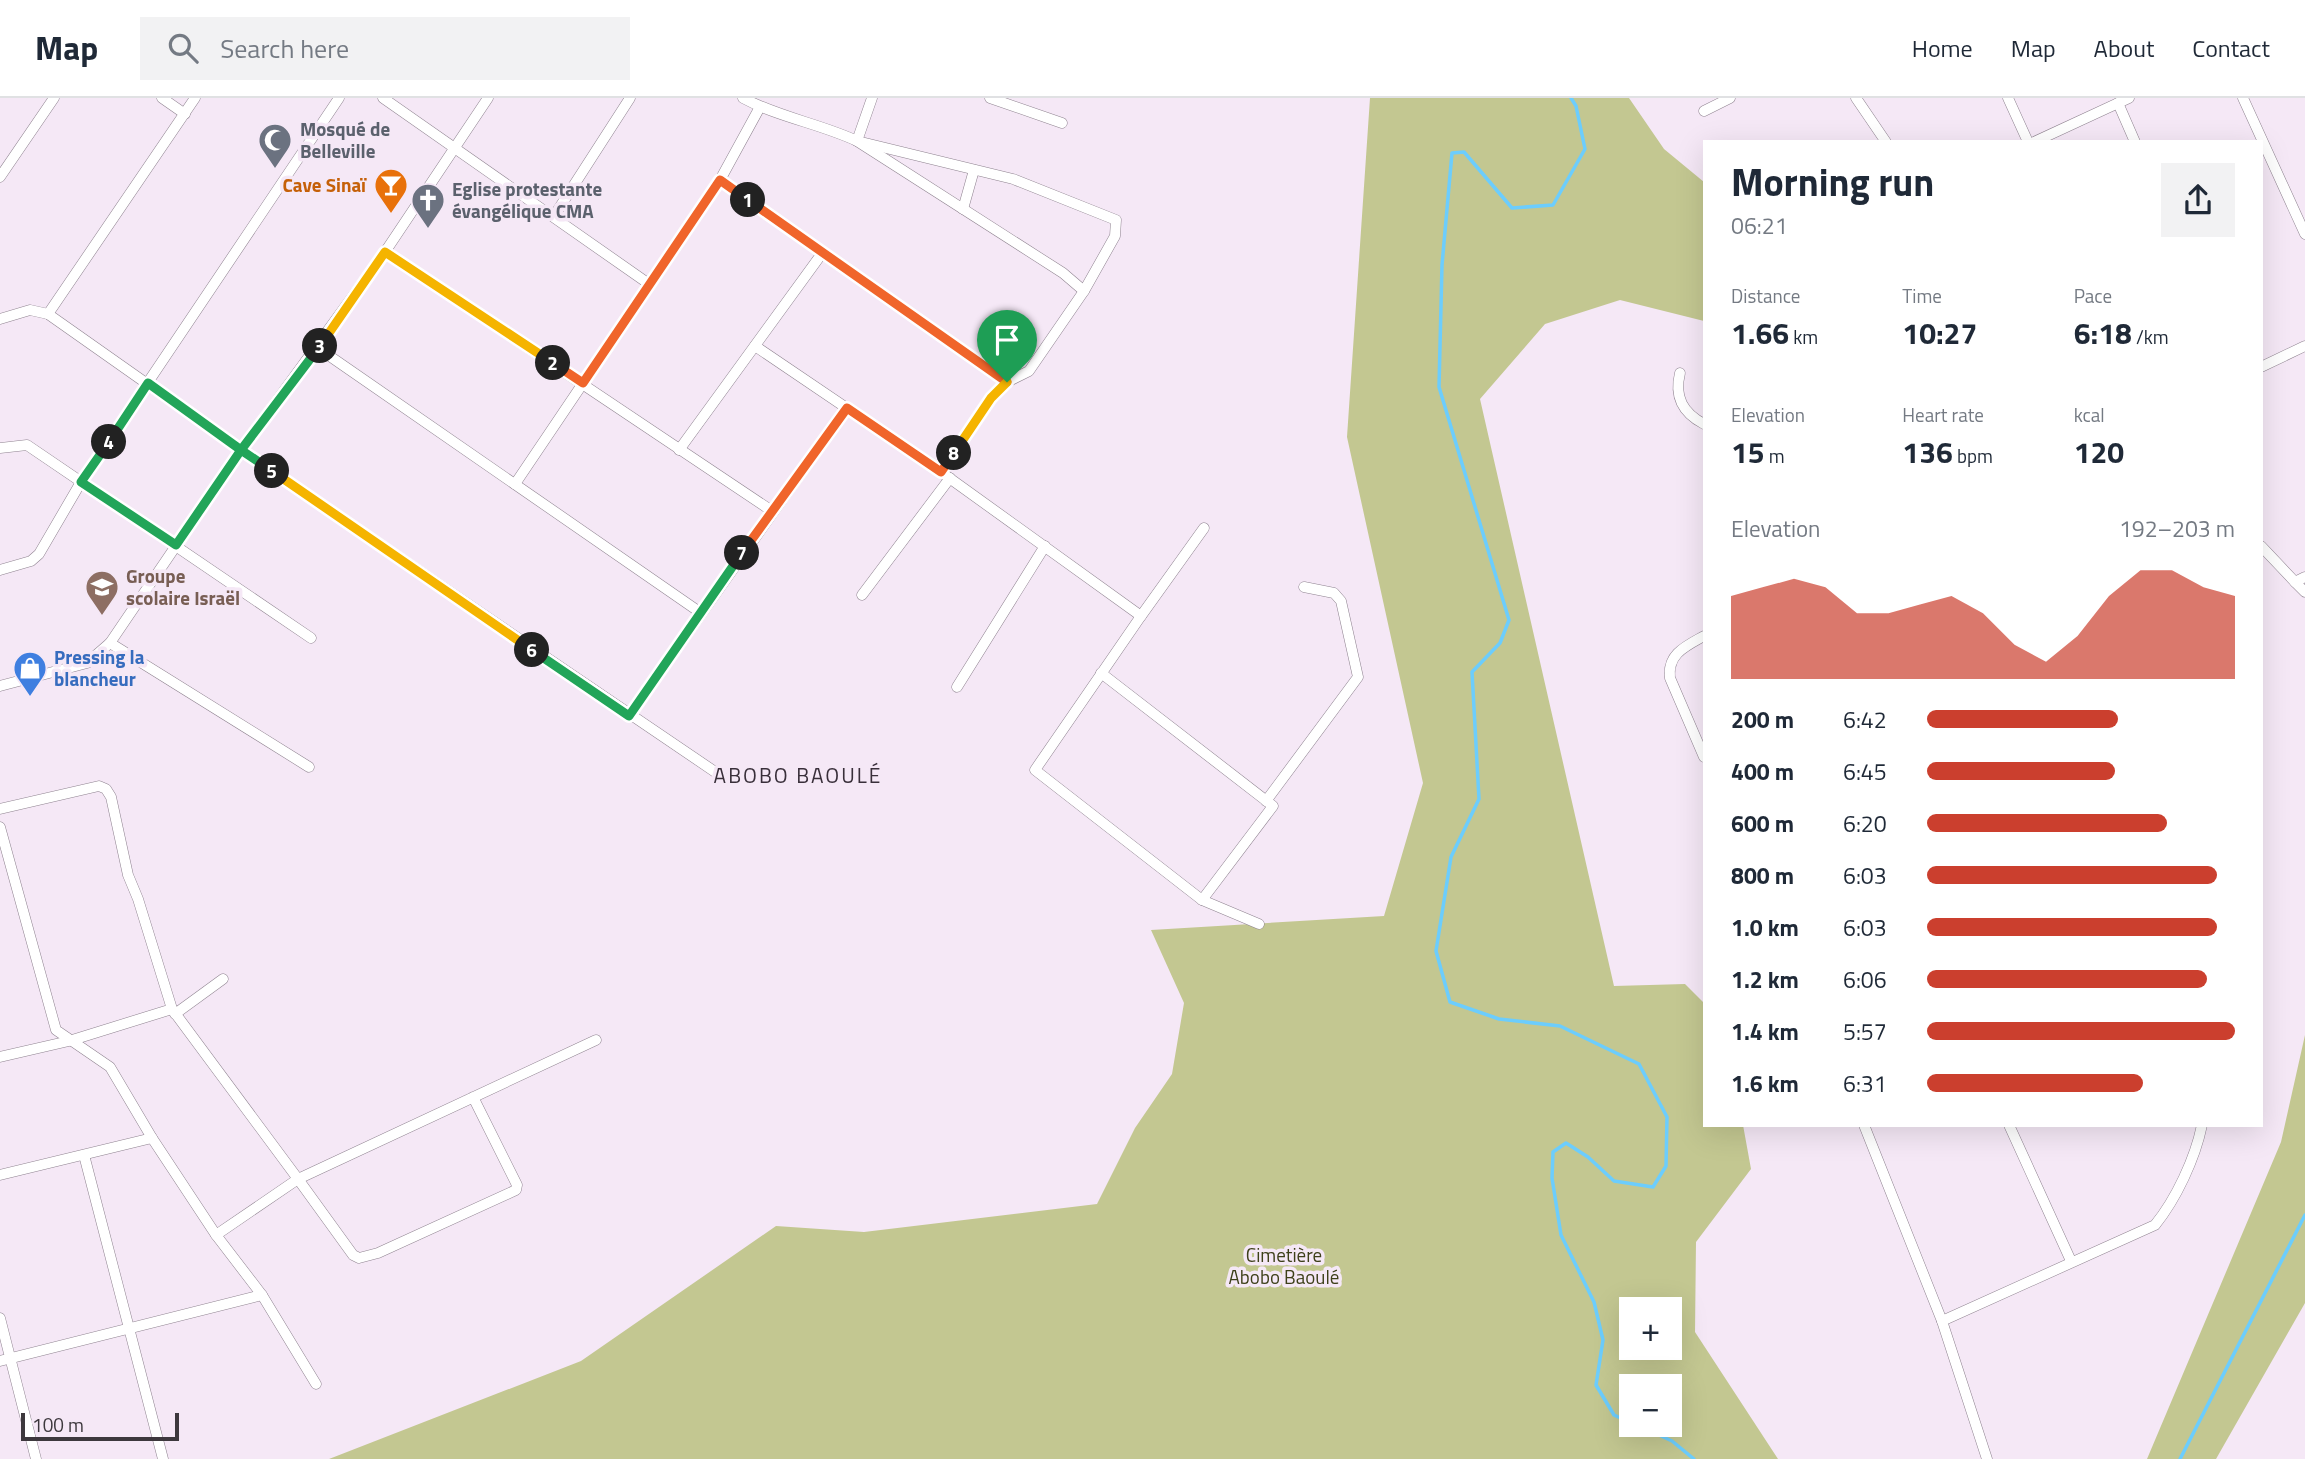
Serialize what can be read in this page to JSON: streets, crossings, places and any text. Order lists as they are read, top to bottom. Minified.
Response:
{"districts":["ABOBO BAOULÉ"],"parks":["Cimetière Abobo Baoulé"],"places":{"mosque":["Mosqué de Belleville"],"bar":["Cave Sinaï"],"church":["Eglise protestante évangélique CMA"],"school or university":["Groupe scolaire Israël"],"shop":["Pressing la blancheur"]},"scale_bar":"100 m","page":{"header":"Map","search":"Search here","nav":["Home","Map","About","Contact"],"heading":["Morning run","06:21"],"pins":["1","3","2","4","8","5","7","6"],"stats":[["Distance","1.66 km"],["Time","10:27"],["Pace","6:18 /km"],["Elevation","15 m"],["Heart rate","136 bpm"],["kcal","120"]],"chart":["Elevation","192–203 m"],"list":[{"name":"200 m","note":"6:42"},{"name":"400 m","note":"6:45"},{"name":"600 m","note":"6:20"},{"name":"800 m","note":"6:03"},{"name":"1.0 km","note":"6:03"},{"name":"1.2 km","note":"6:06"},{"name":"1.4 km","note":"5:57"},{"name":"1.6 km","note":"6:31"}],"map_buttons":["+","−"],"scale":"100 m"}}
